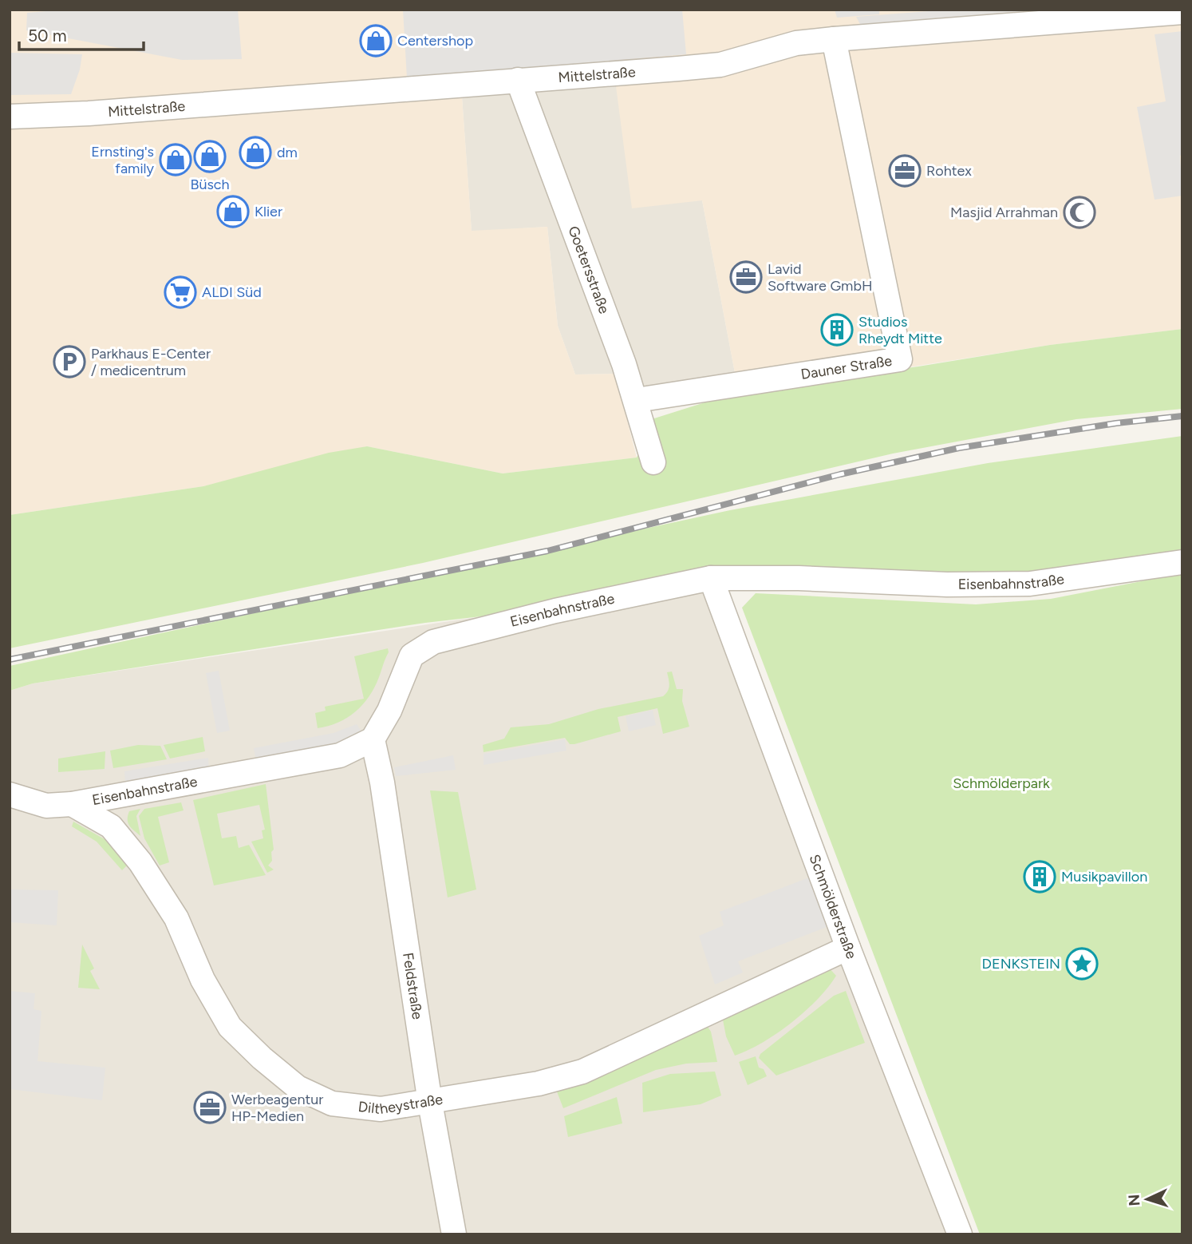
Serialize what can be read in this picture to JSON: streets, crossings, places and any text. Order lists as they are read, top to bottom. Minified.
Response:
{"streets":{"street":["Mittelstraße","Goetersstraße","Dauner Straße","Eisenbahnstraße","Schmölderstraße","Feldstraße","Diltheystraße"]},"crossings":[["Mittelstraße","Goetersstraße"],["Mittelstraße","Dauner Straße"],["Goetersstraße","Dauner Straße"],["Eisenbahnstraße","Schmölderstraße"],["Eisenbahnstraße","Feldstraße"],["Eisenbahnstraße","Diltheystraße"],["Schmölderstraße","Diltheystraße"],["Feldstraße","Diltheystraße"]],"parks":["Schmölderpark"],"places":{"shop":["Centershop","dm","Büsch","Ernsting's family","Klier"],"office":["Rohtex","Lavid Software GmbH","Werbeagentur HP-Medien"],"mosque":["Masjid Arrahman"],"supermarket":["ALDI Süd"],"building":["Studios Rheydt Mitte","Musikpavillon"],"parking":["Parkhaus E-Center / medicentrum"],"place":["DENKSTEIN"]},"scale_bar":"50 m","north":"left"}
